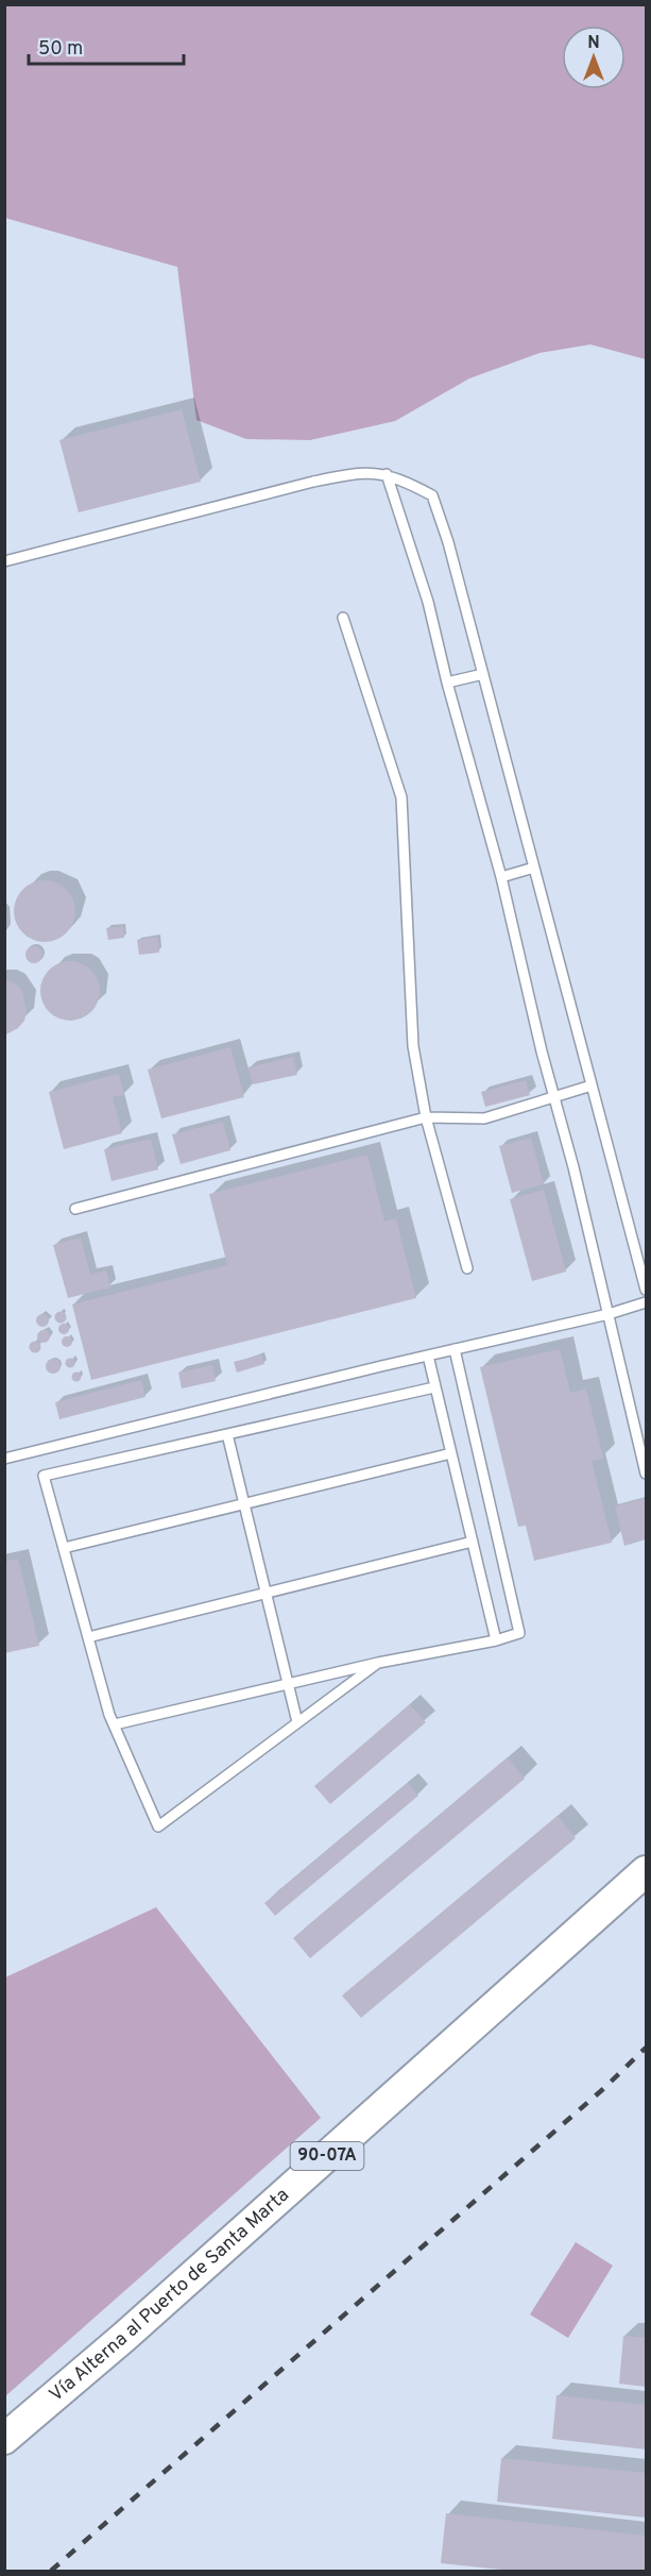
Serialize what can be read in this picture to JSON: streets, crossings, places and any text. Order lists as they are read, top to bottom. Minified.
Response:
{"streets":{"main road":["90-07A","Vía Alterna al Puerto de Santa Marta"]},"scale_bar":"50 m","north":"top"}
